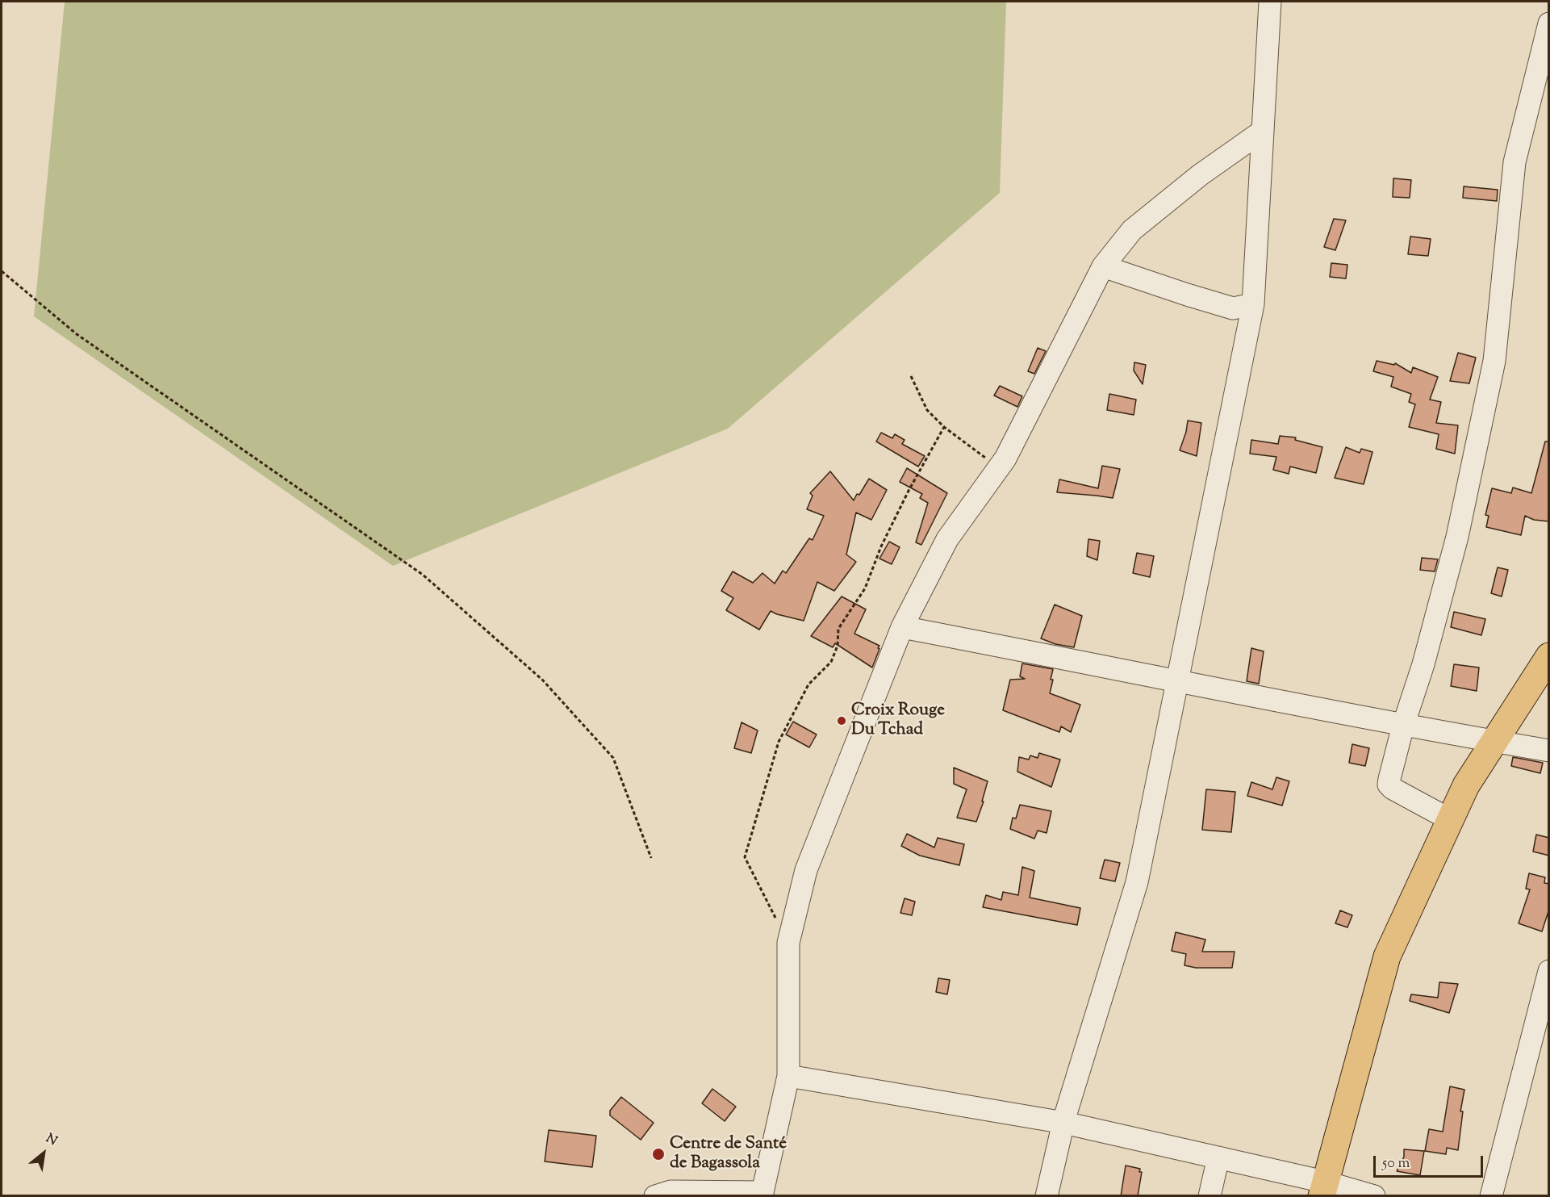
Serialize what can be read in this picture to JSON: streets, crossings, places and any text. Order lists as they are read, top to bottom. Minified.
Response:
{"places":["Croix Rouge Du Tchad","Centre de Santé de Bagassola"],"scale_bar":"50 m","north":"top right"}
